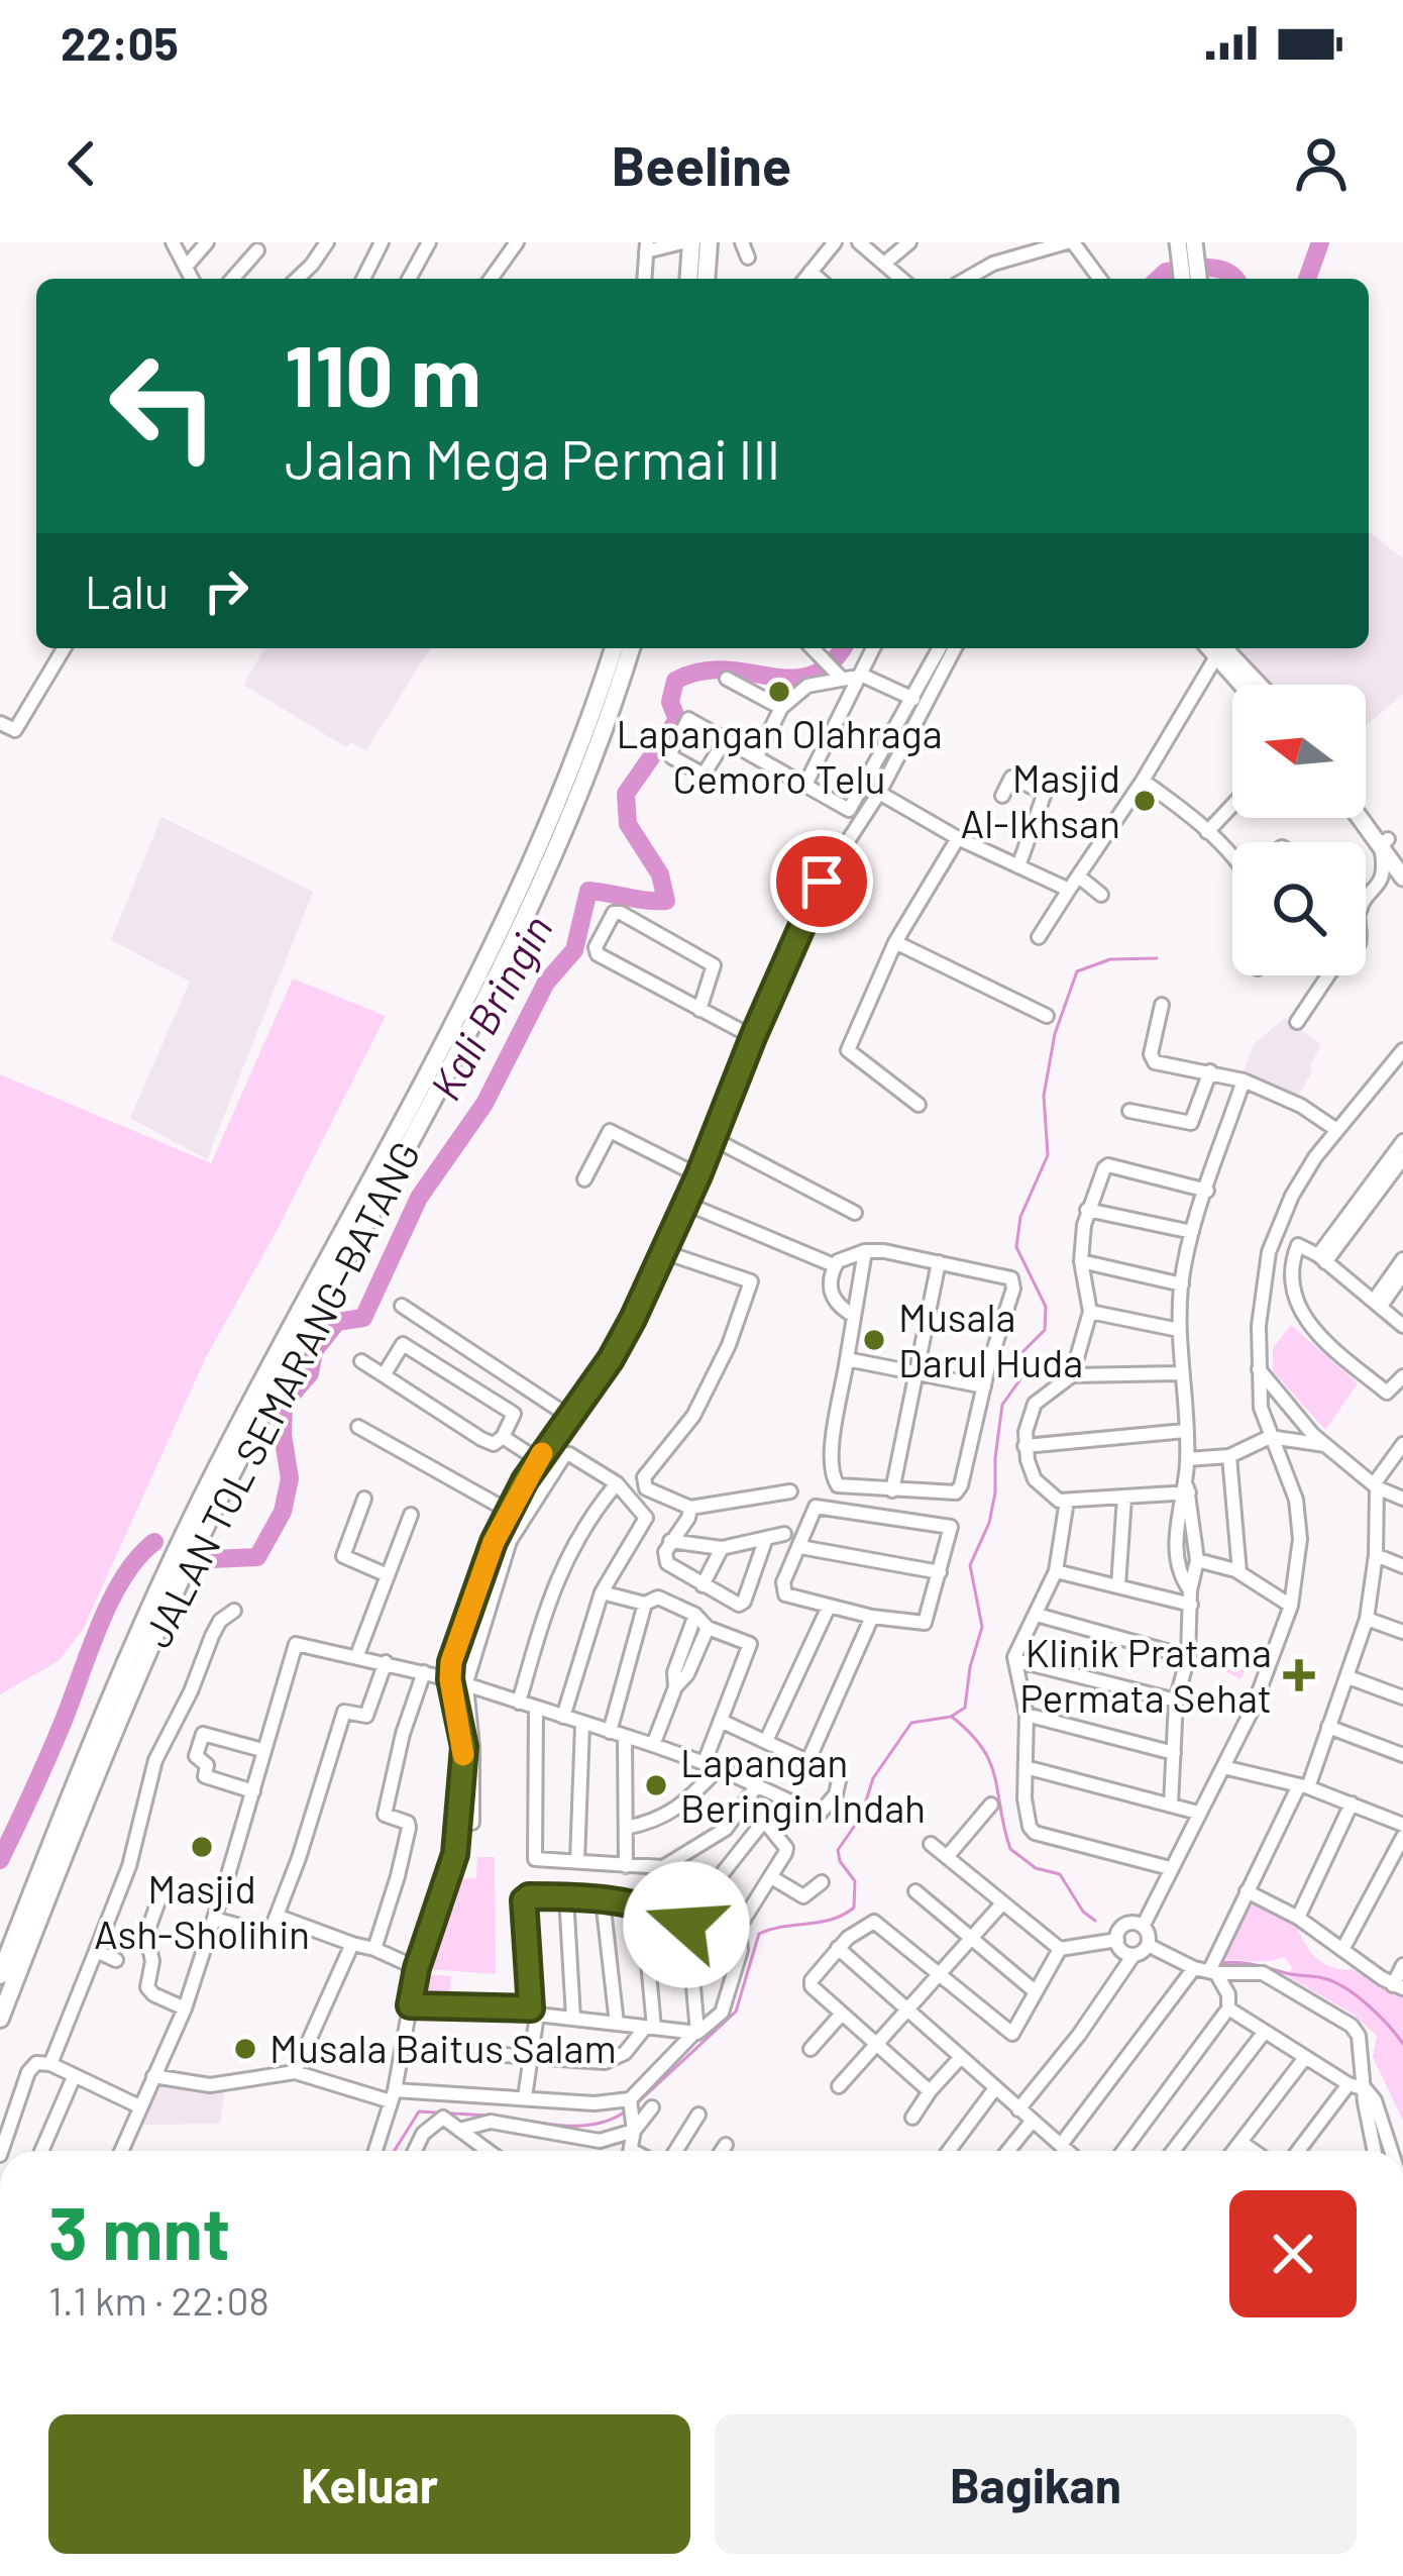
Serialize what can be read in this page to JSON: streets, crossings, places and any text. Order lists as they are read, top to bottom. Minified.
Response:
{"streets":{"highway":["JALAN TOL SEMARANG–BATANG"]},"water":["Kali Bringin"],"places":{"other":["Lapangan Olahraga Cemoro Telu","Masjid Al-Ikhsan","Musala Darul Huda","Lapangan Beringin Indah","Masjid Ash-Sholihin","Musala Baitus Salam"],"health":["Klinik Pratama Permata Sehat"]},"north":"left","page":{"status":"22:05","header":"Beeline","turn":["110 m","Jalan Mega Permai III"],"then":"Lalu","heading":["3 mnt","1.1 km · 22:08"],"buttons":["Keluar","Bagikan"]}}
